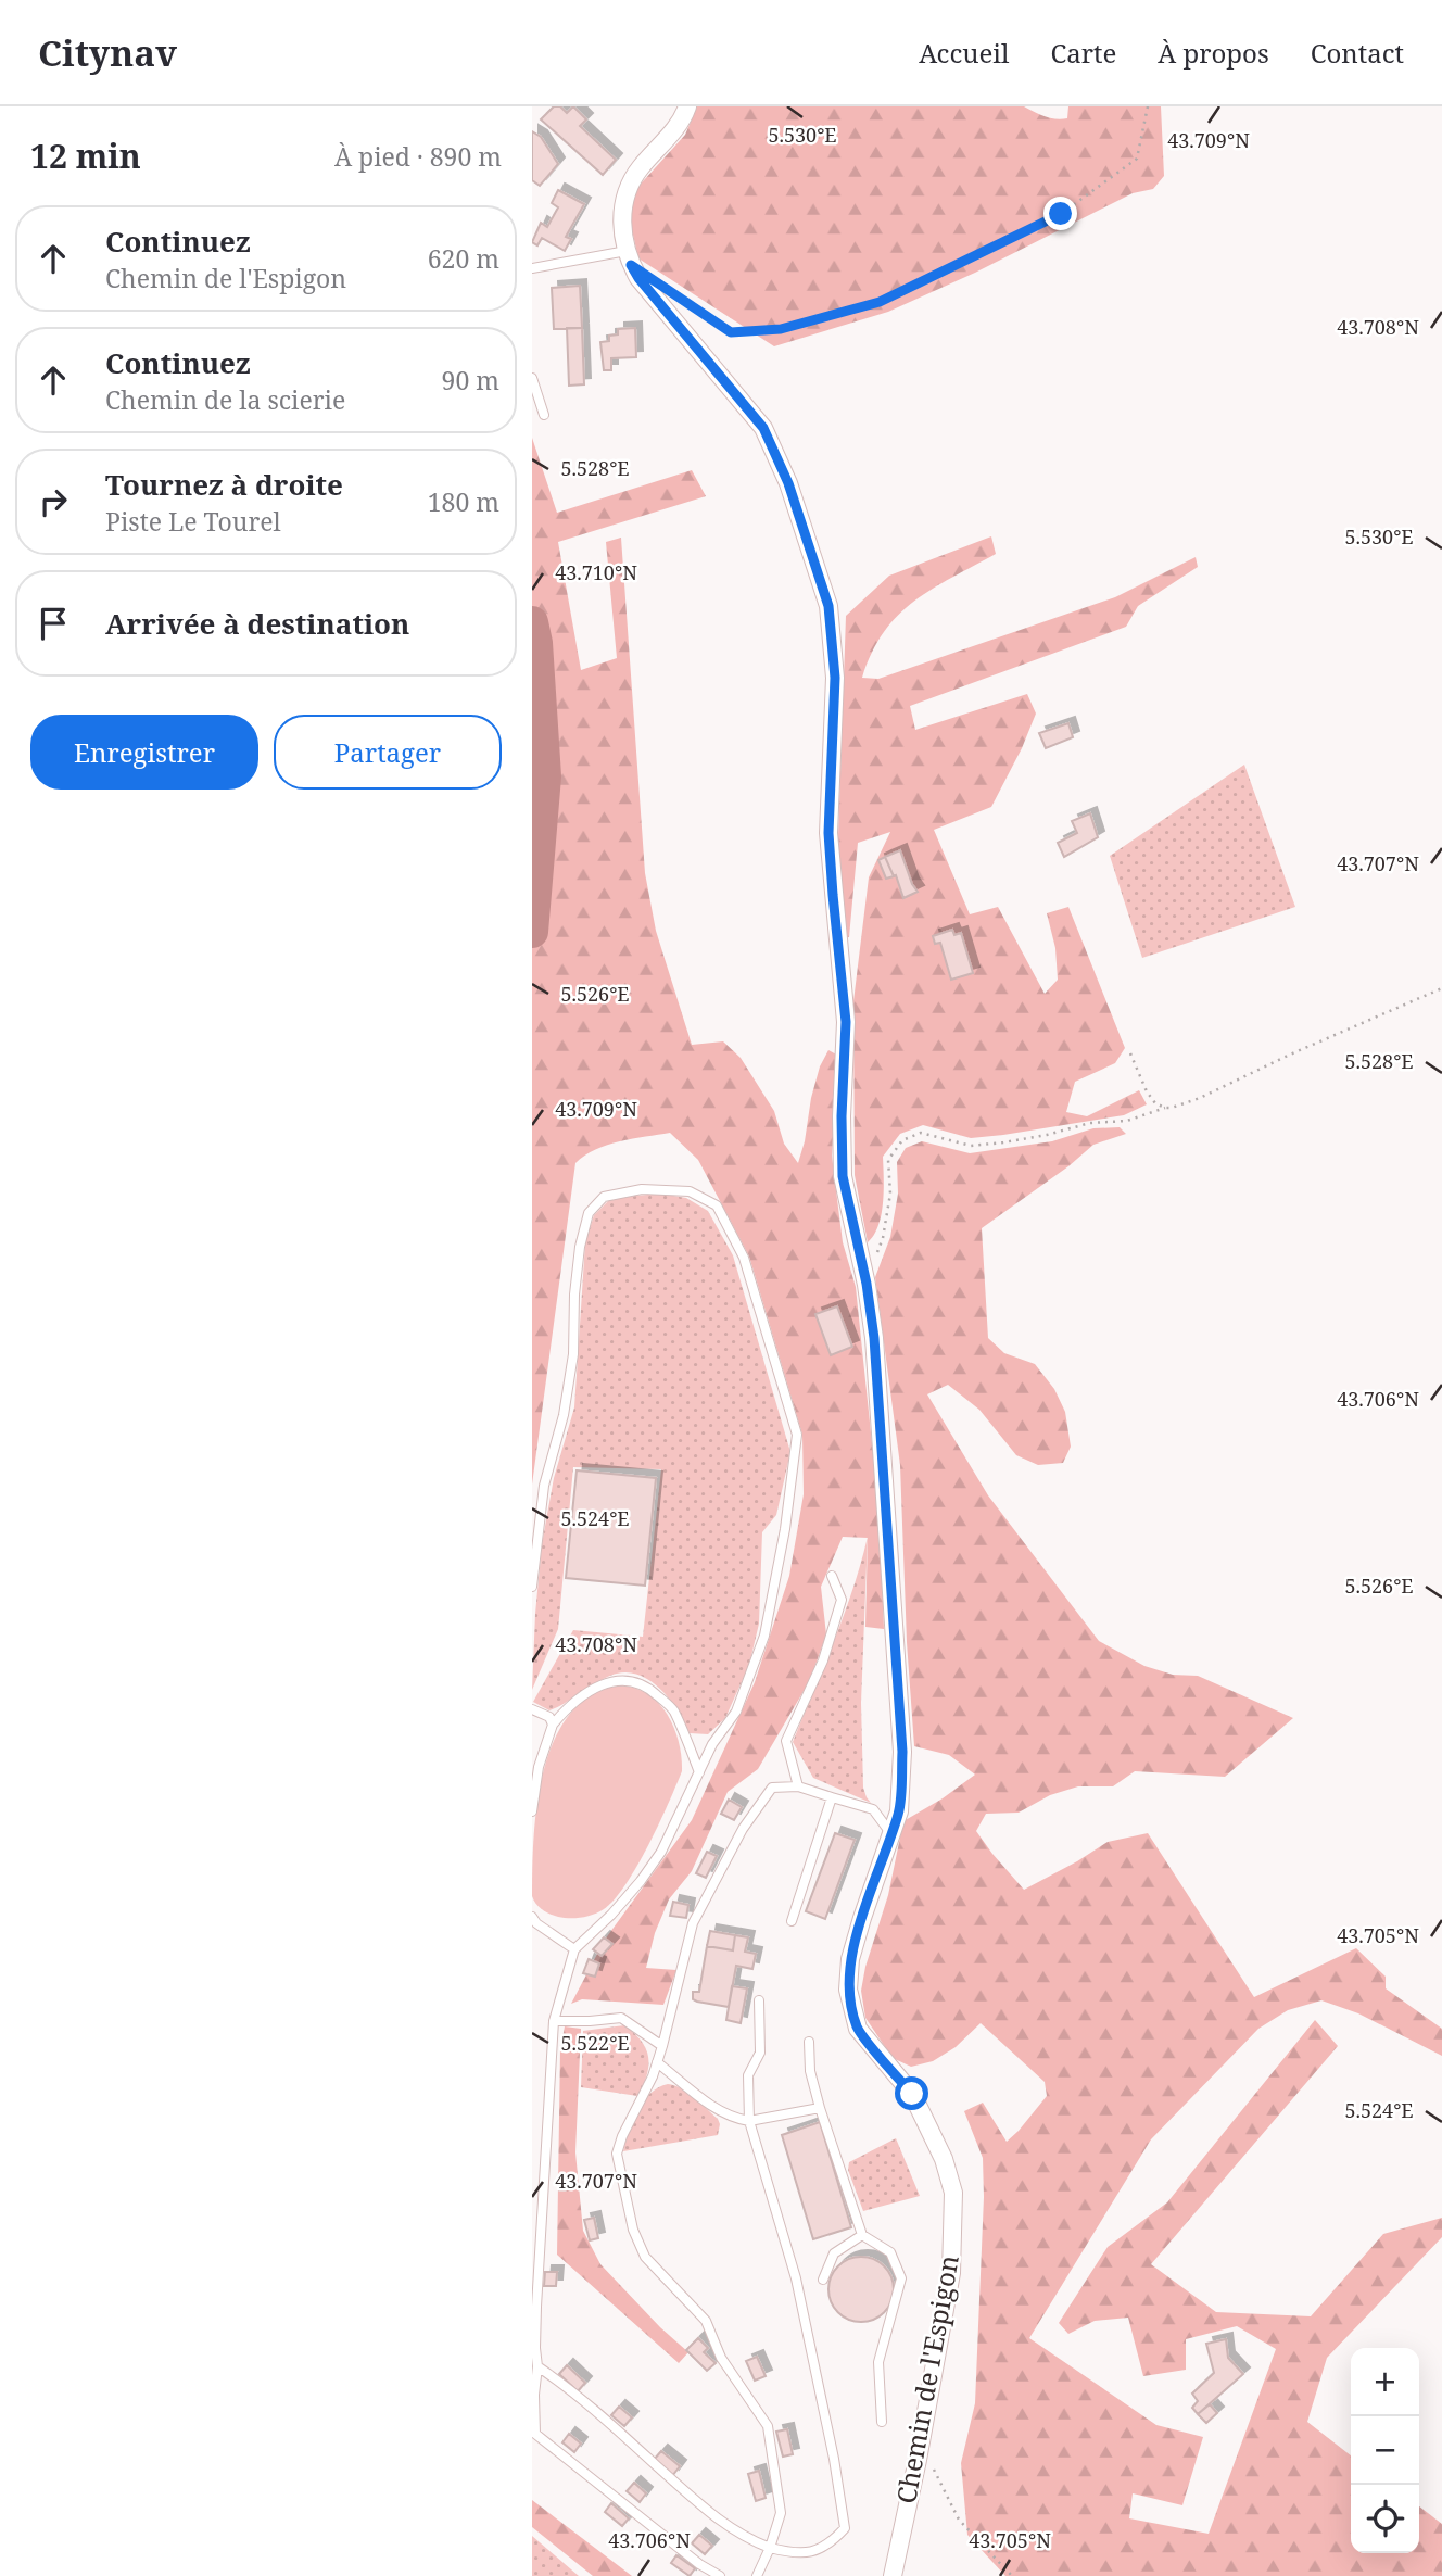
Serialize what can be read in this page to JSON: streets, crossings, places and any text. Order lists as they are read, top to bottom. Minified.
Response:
{"streets":{"street":["Chemin de l'Espigon"]},"page":{"header":"Citynav","nav":["Accueil","Carte","À propos","Contact"],"heading":["12 min","À pied · 890 m"],"list":[["Continuez","Chemin de l'Espigon","620 m"],["Continuez","Chemin de la scierie","90 m"],["Tournez à droite","Piste Le Tourel","180 m"],"Arrivée à destination"],"buttons":["Enregistrer","Partager"],"map_buttons":["+","−"]},"coordinates":["5.530°E","43.709°N","43.708°N","5.528°E","43.710°N","43.707°N","5.526°E","43.706°N","5.524°E","43.705°N","5.522°E"]}
